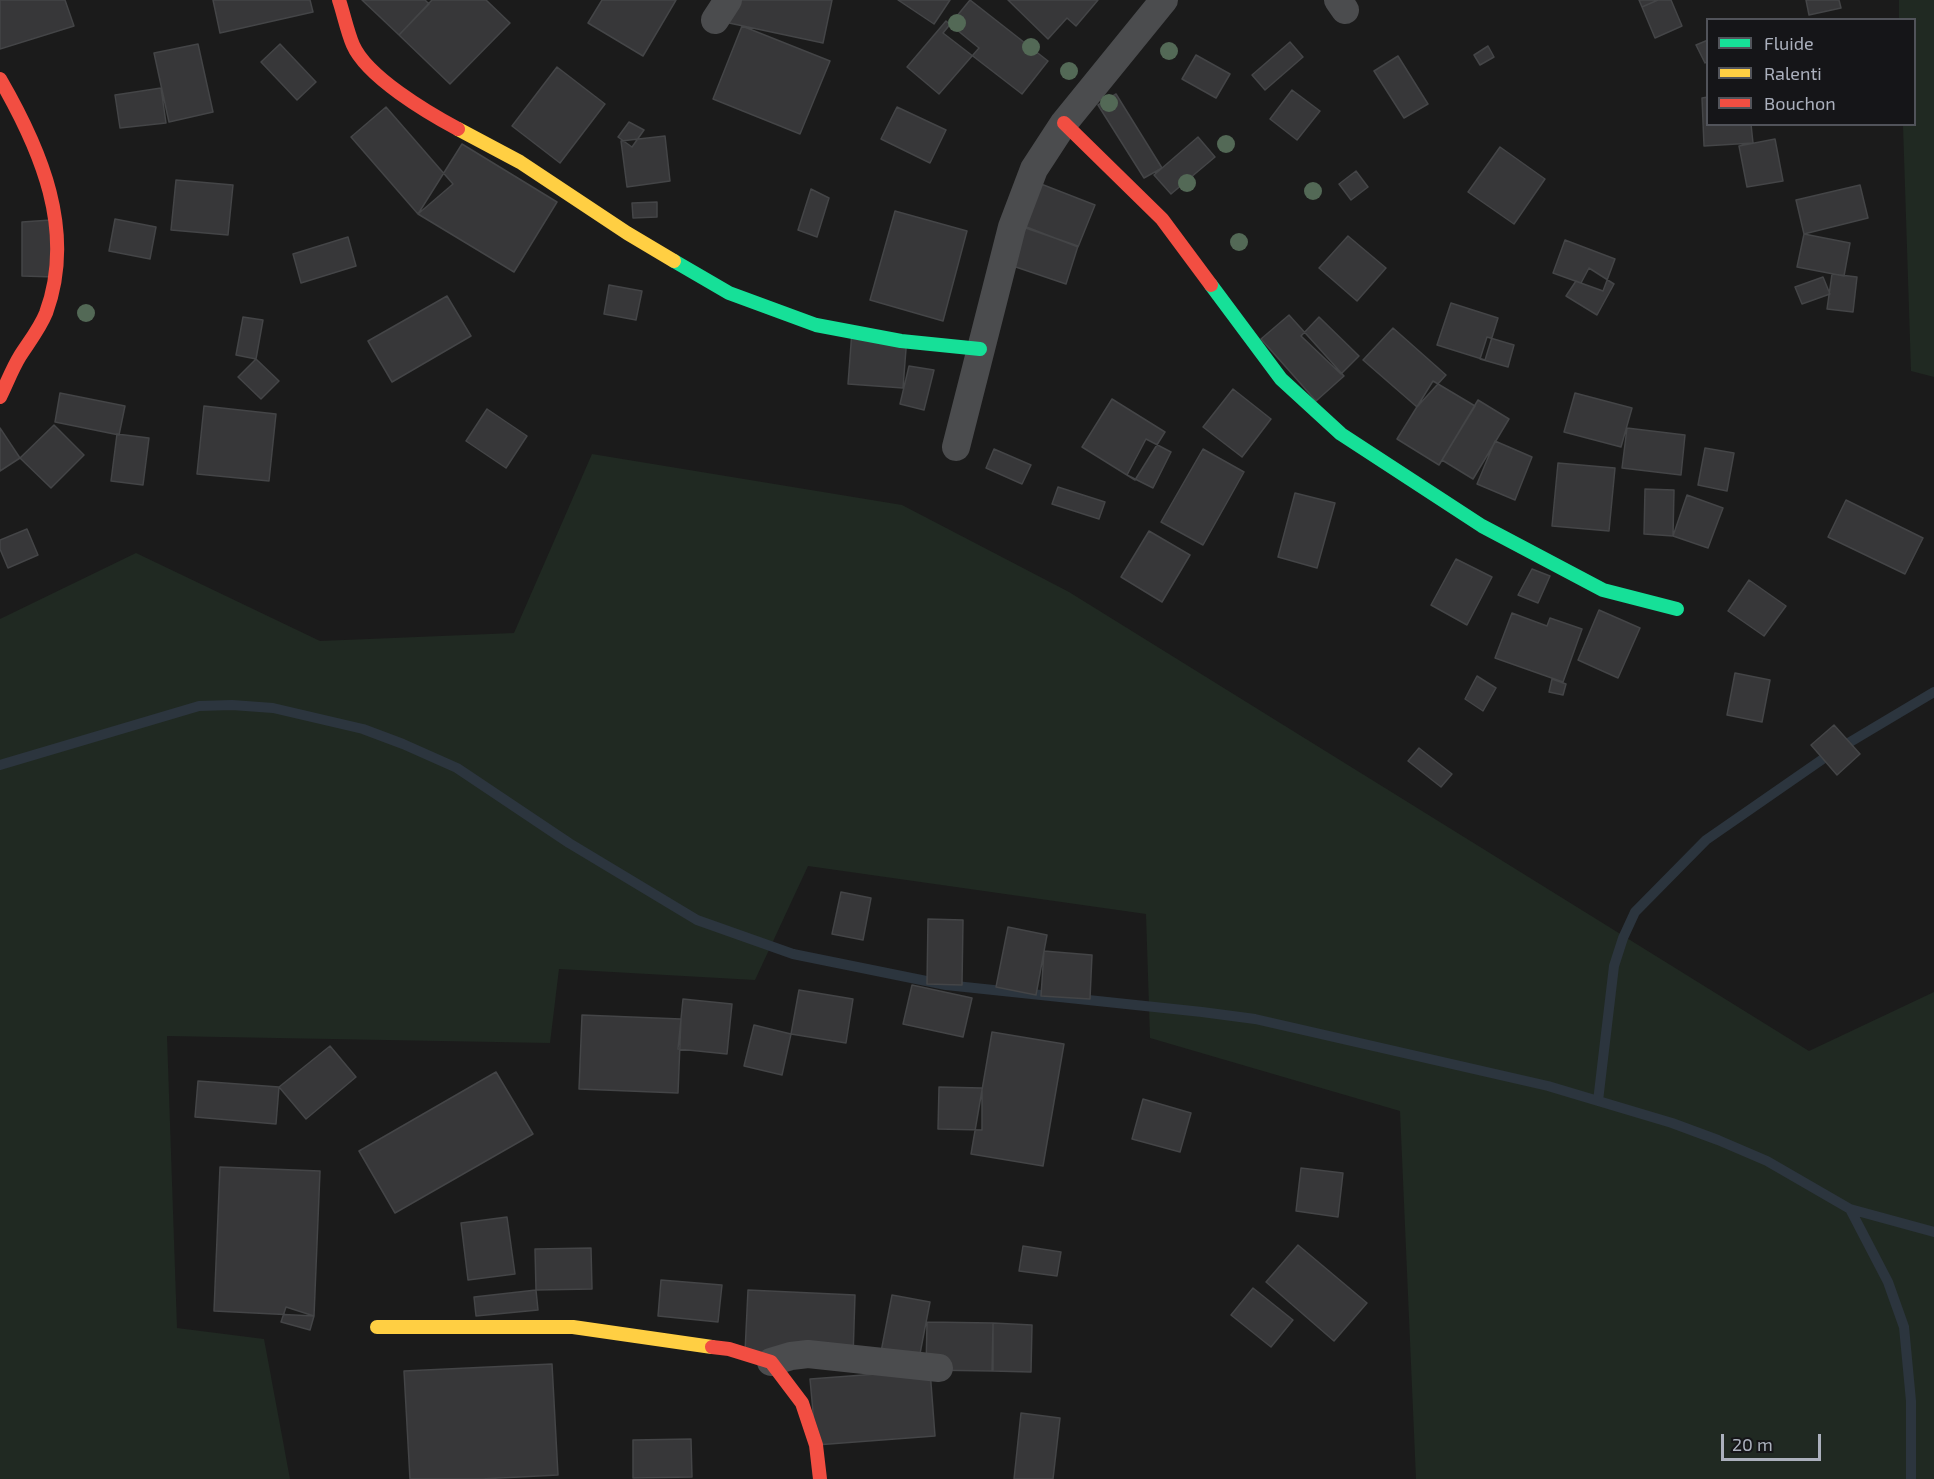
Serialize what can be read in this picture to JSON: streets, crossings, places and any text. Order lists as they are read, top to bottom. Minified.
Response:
{"legend":["Fluide","Ralenti","Bouchon"],"scale_bar":"20 m"}
